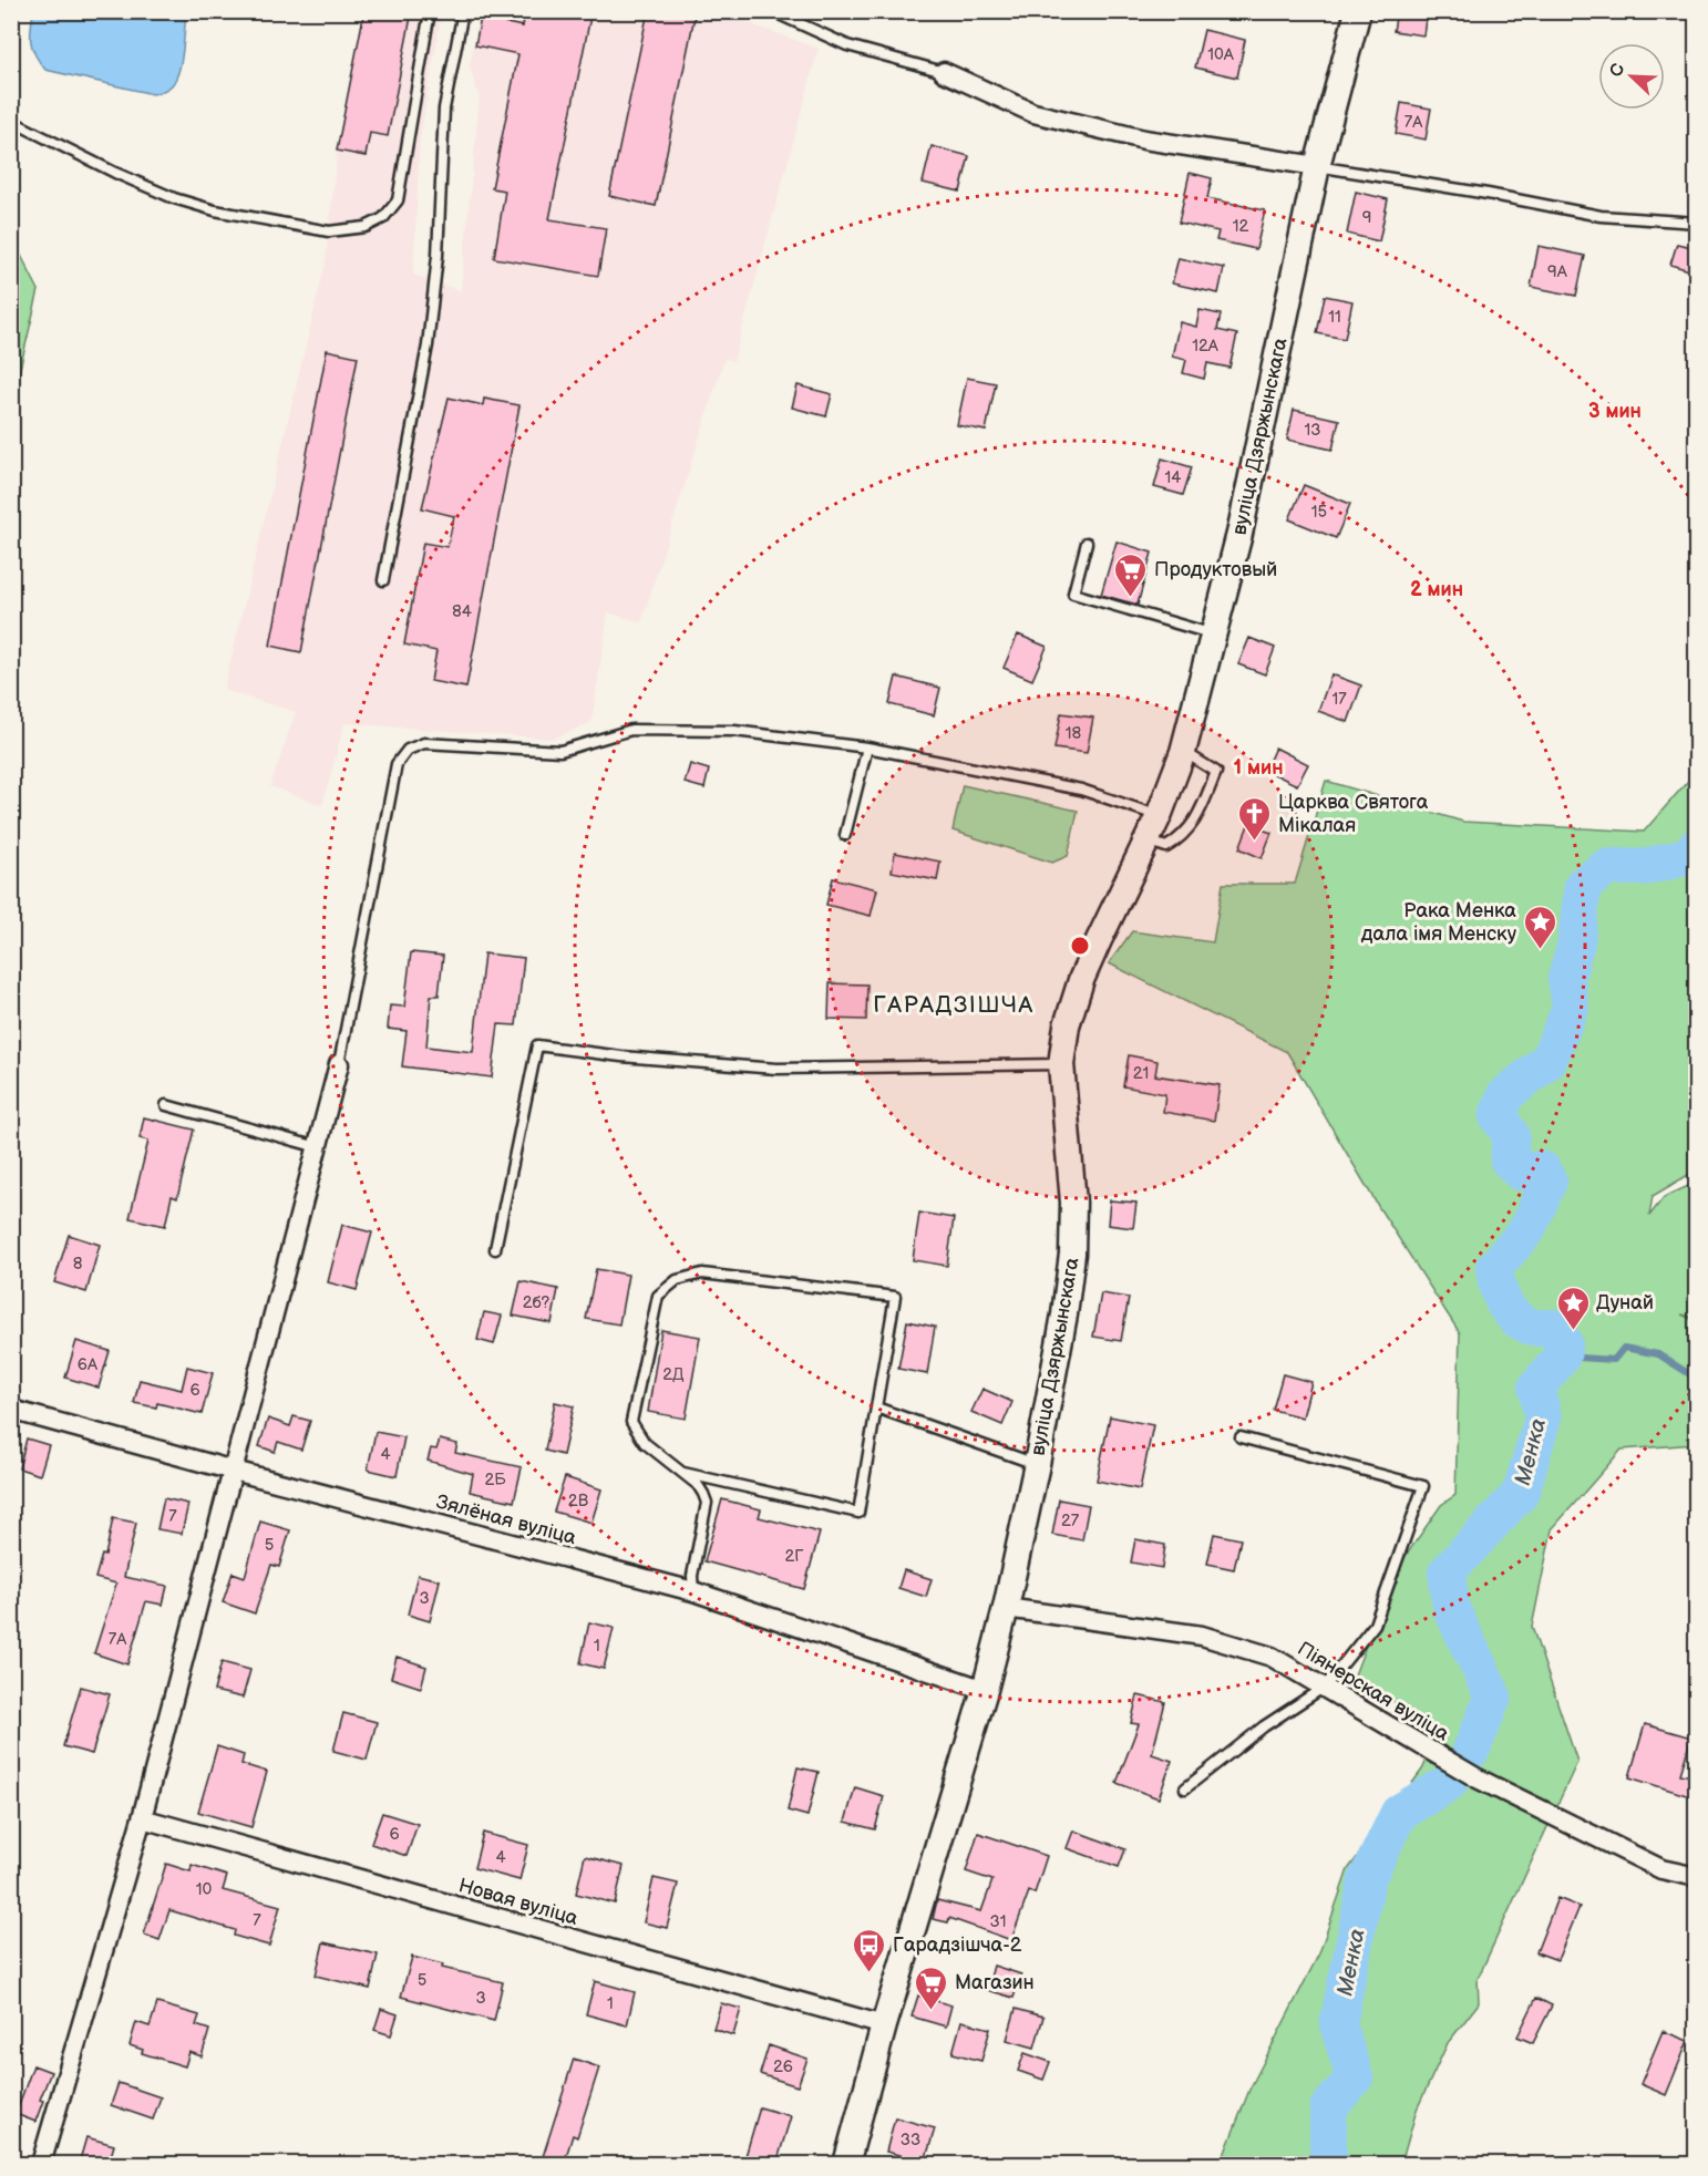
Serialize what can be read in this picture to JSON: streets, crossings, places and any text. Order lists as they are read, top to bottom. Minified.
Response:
{"streets":{"street":["вуліца Дзяржынскага","Зялёная вуліца","Піянерская вуліца","Новая вуліца"]},"crossings":[["вуліца Дзяржынскага","Зялёная вуліца"],["вуліца Дзяржынскага","Піянерская вуліца"],["вуліца Дзяржынскага","Новая вуліца"]],"districts":["ГАРАДЗІШЧА"],"water":["Менка"],"places":{"supermarket":["Продуктовый","Магазин"],"church":["Царква Святога Мікалая"],"place":["Рака Менка дала імя Менску","Дунай"],"bus stop":["Гарадзішча-2"]},"house_numbers":["10А","7А","9","12","9А","11","12А","13","14","15","84","17","18","21","8","2б?","6А","2Д","6","4","2Б","2В","7","27","5","2Г","3","7А","1","6","4","10","7","31","5","3","1","26","33"],"north":"top left","rings":["3 мин","2 мин","1 мин"]}
